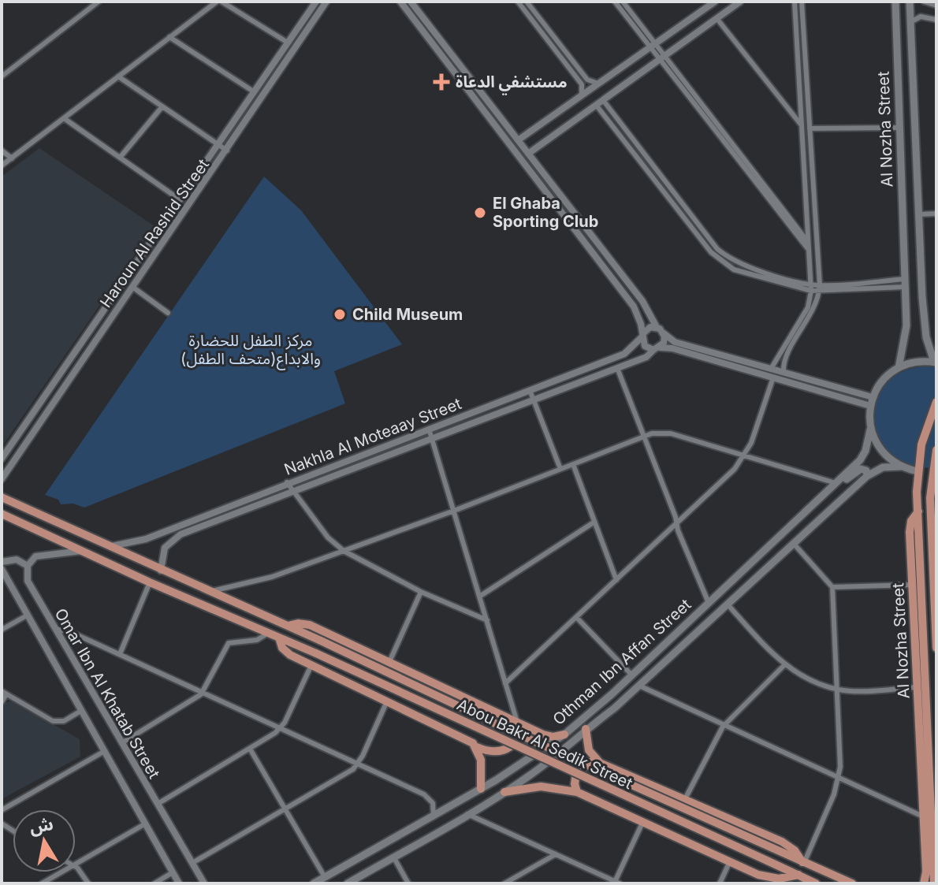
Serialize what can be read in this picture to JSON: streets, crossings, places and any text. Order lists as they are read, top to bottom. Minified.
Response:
{"streets":{"main road":["Al Nozha Street","Othman Ibn Affan Street","Abou Bakr Al Sedik Street"],"street":["Haroun Al Rashid Street","Nakhla Al Moteaay Street","Omar Ibn Al Khatab Street"]},"crossings":[["Nakhla Al Moteaay Street","Abou Bakr Al Sedik Street"],["Othman Ibn Affan Street","Abou Bakr Al Sedik Street"]],"parks":["مركز الطفل للحضارة والابداع(متحف الطفل)"],"places":{"health":["مستشفي الدعاة"],"other":["El Ghaba Sporting Club","Child Museum"]},"north":"top"}
